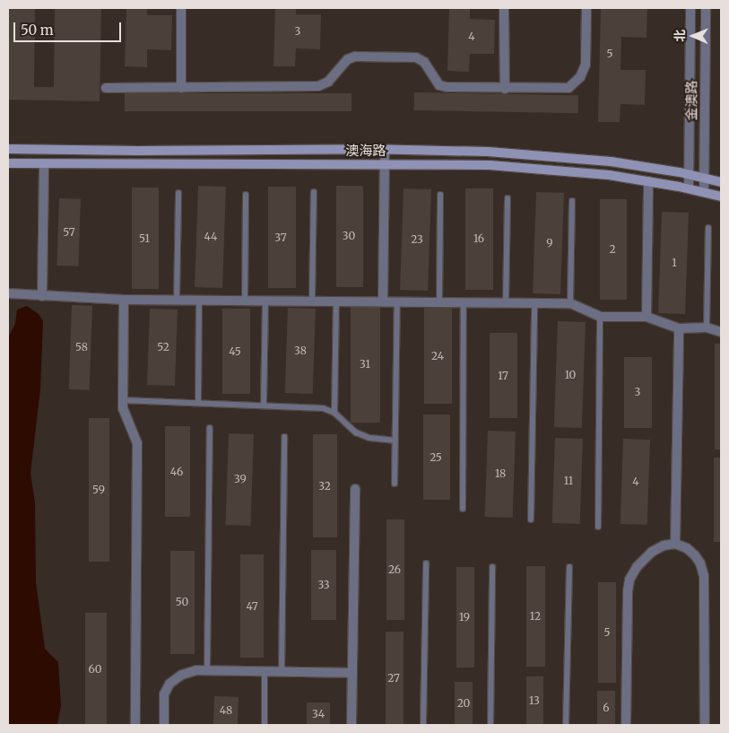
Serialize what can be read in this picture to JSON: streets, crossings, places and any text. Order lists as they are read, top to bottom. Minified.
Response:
{"streets":{"main road":["澳海路"],"street":["金澳路"]},"crossings":[["金澳路","澳海路"]],"house_numbers":["3","4","5","57","30","44","37","51","16","23","9","2","1","58","52","38","45","24","31","10","17","3","25","46","18","39","11","4","32","59","26","33","50","47","12","19","5","60","27","13","20","6","48","34"],"scale_bar":"50 m","north":"left"}
